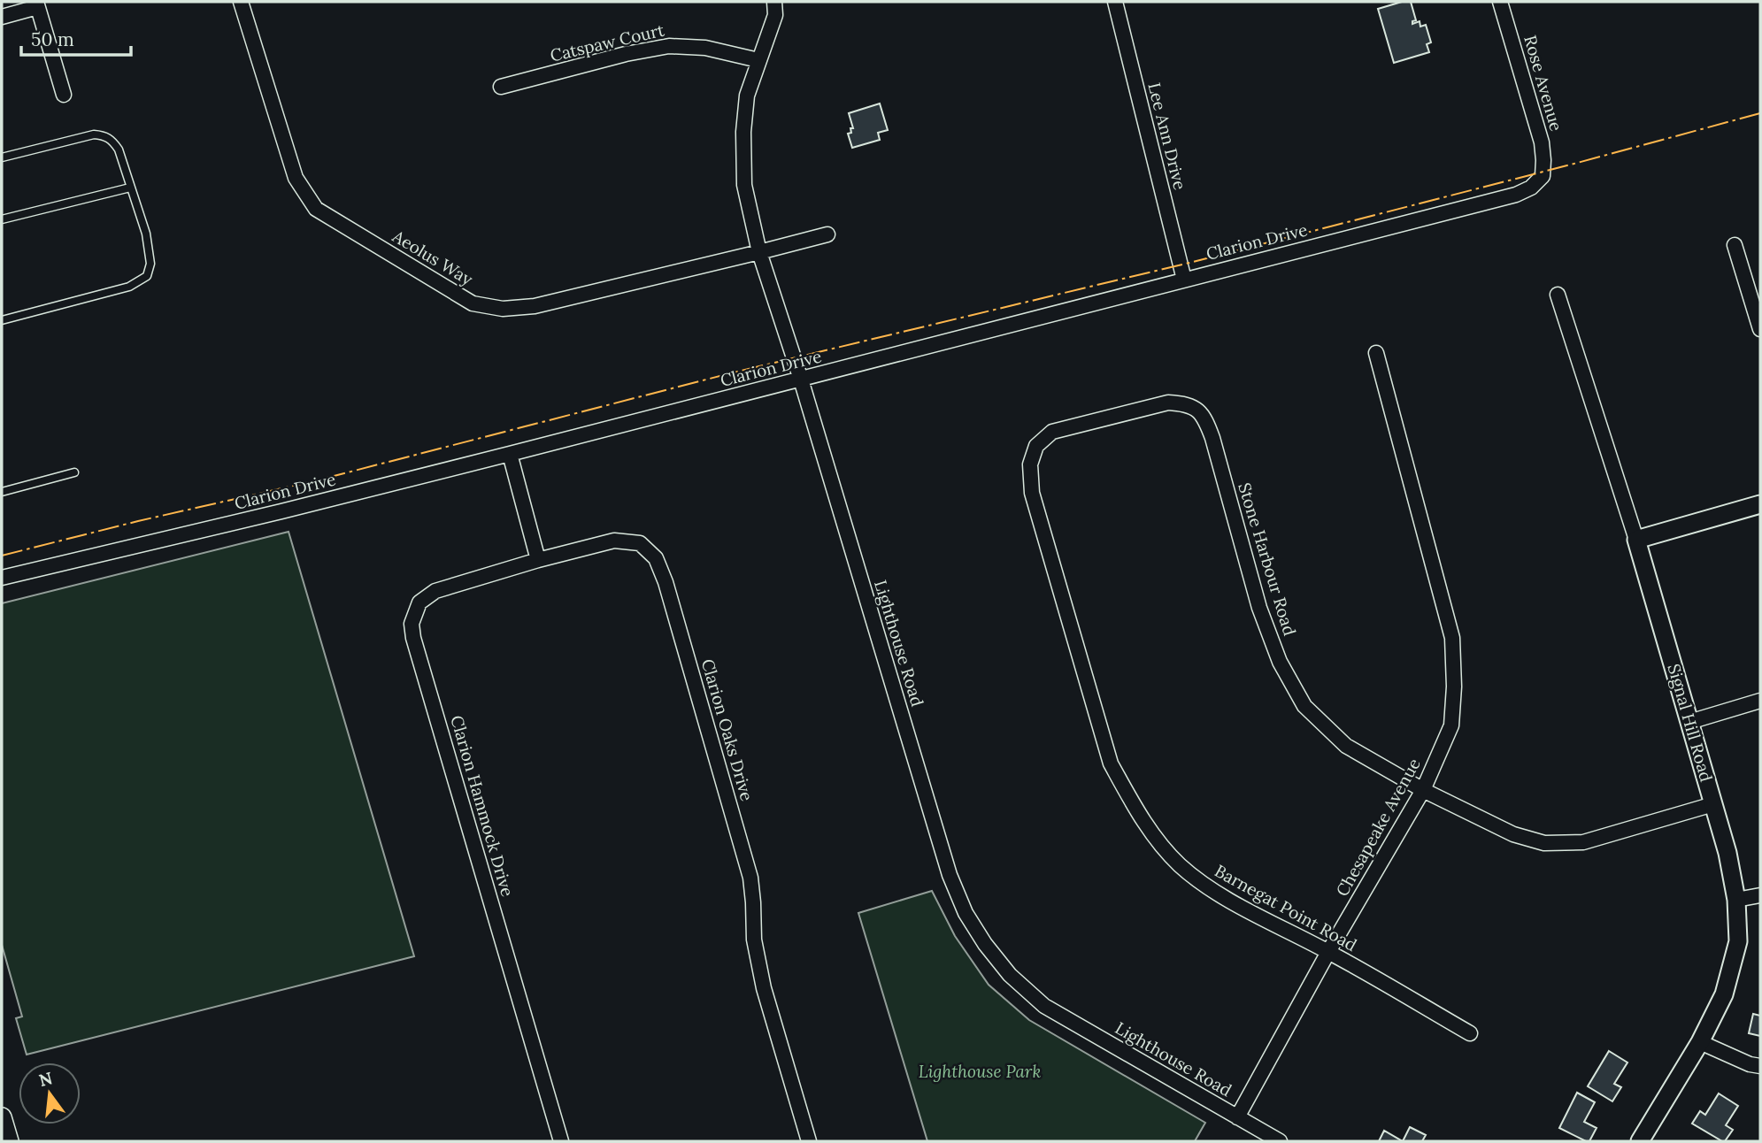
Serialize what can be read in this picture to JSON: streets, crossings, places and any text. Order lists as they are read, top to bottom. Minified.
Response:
{"streets":{"street":["Catspaw Court","Rose Avenue","Lee Ann Drive","Clarion Drive","Aeolus Way","Stone Harbour Road","Lighthouse Road","Signal Hill Road","Clarion Oaks Drive","Clarion Hammock Drive","Chesapeake Avenue","Barnegat Point Road"]},"crossings":[["Catspaw Court","Lighthouse Road"],["Rose Avenue","Clarion Drive"],["Lee Ann Drive","Clarion Drive"],["Clarion Drive","Lighthouse Road"],["Aeolus Way","Lighthouse Road"],["Stone Harbour Road","Signal Hill Road"],["Stone Harbour Road","Chesapeake Avenue"],["Stone Harbour Road","Barnegat Point Road"],["Lighthouse Road","Chesapeake Avenue"],["Clarion Oaks Drive","Clarion Hammock Drive"],["Chesapeake Avenue","Barnegat Point Road"]],"parks":["Lighthouse Park"],"scale_bar":"50 m","north":"top"}
